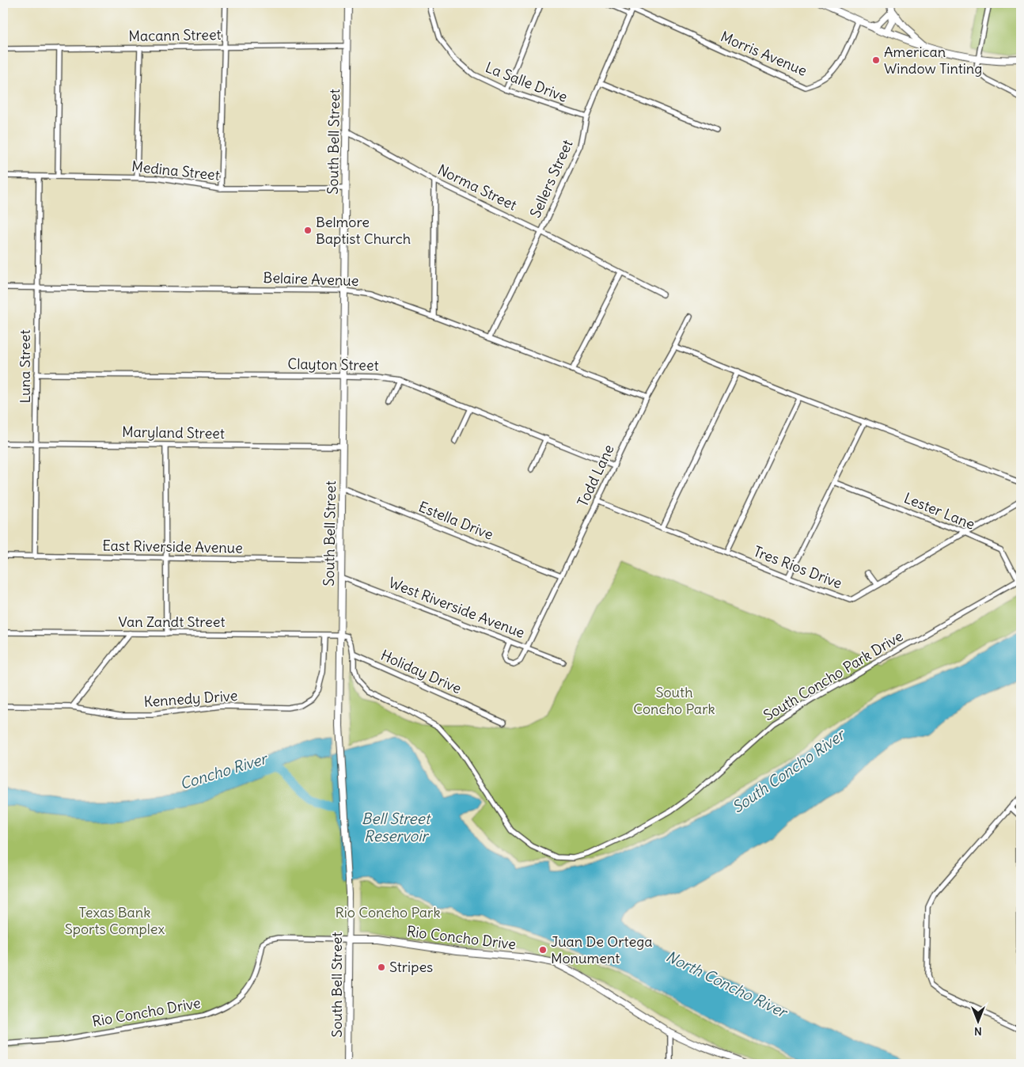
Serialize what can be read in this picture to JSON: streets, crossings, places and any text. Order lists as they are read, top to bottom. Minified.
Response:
{"streets":{"main road":["South Bell Street","Rio Concho Drive"],"street":["Macann Street","Morris Avenue","La Salle Drive","Medina Street","Sellers Street","Norma Street","Belaire Avenue","Clayton Street","Luna Street","Maryland Street","Todd Lane","Lester Lane","Estella Drive","East Riverside Avenue","Tres Rios Drive","West Riverside Avenue","Van Zandt Street","Holiday Drive","South Concho Park Drive","Kennedy Drive"]},"crossings":[["Macann Street","South Bell Street"],["Morris Avenue","Sellers Street"],["La Salle Drive","Sellers Street"],["South Bell Street","Medina Street"],["South Bell Street","Norma Street"],["South Bell Street","Belaire Avenue"],["South Bell Street","Clayton Street"],["South Bell Street","Maryland Street"],["South Bell Street","Estella Drive"],["South Bell Street","East Riverside Avenue"],["South Bell Street","West Riverside Avenue"],["South Bell Street","Van Zandt Street"],["South Bell Street","Rio Concho Drive"],["Medina Street","Luna Street"],["Sellers Street","Norma Street"],["Sellers Street","Belaire Avenue"],["Belaire Avenue","Luna Street"],["Belaire Avenue","Todd Lane"],["Clayton Street","Luna Street"],["Clayton Street","Todd Lane"],["Luna Street","Maryland Street"],["Luna Street","East Riverside Avenue"],["Todd Lane","Estella Drive"],["Todd Lane","Tres Rios Drive"],["Todd Lane","West Riverside Avenue"],["Lester Lane","Tres Rios Drive"],["Lester Lane","South Concho Park Drive"],["Van Zandt Street","Kennedy Drive"],["Holiday Drive","South Concho Park Drive"]],"water":["Concho River","South Concho River","Bell Street Reservoir","North Concho River"],"parks":["South Concho Park","Texas Bank Sports Complex","Rio Concho Park"],"places":["American Window Tinting","Belmore Baptist Church","Juan De Ortega Monument","Stripes"],"north":"bottom"}
